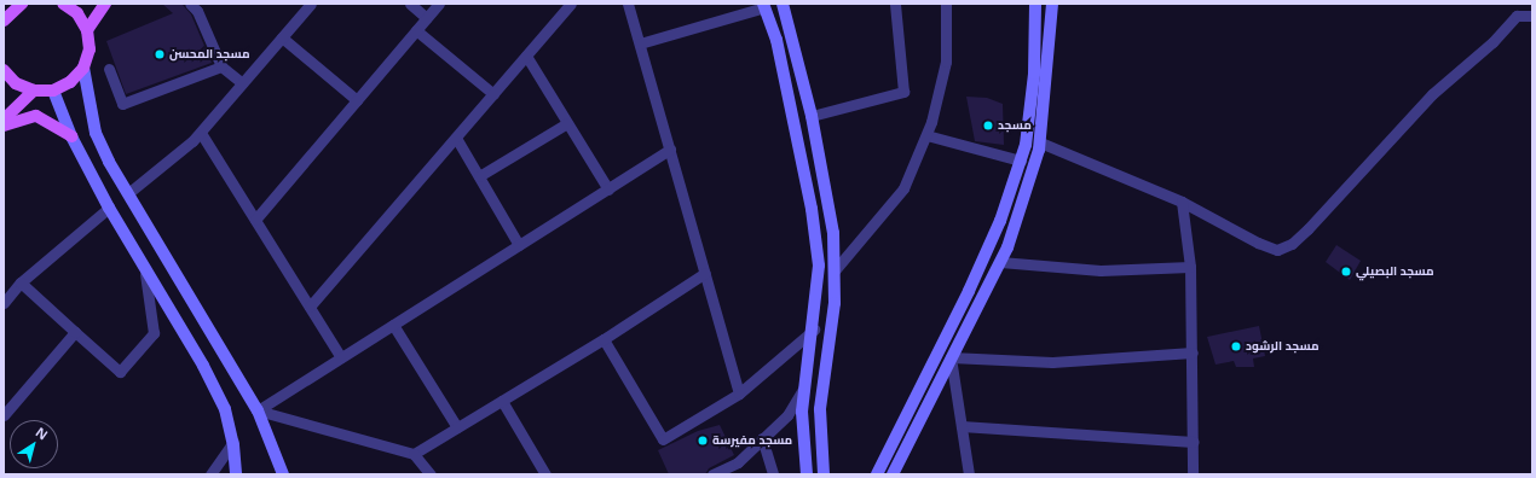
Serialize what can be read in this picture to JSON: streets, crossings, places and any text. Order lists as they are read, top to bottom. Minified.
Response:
{"places":["مسجد المحسن","مسجد","مسجد البصيلي","مسجد الرشود","مسجد مفيرسة"],"north":"top right"}
